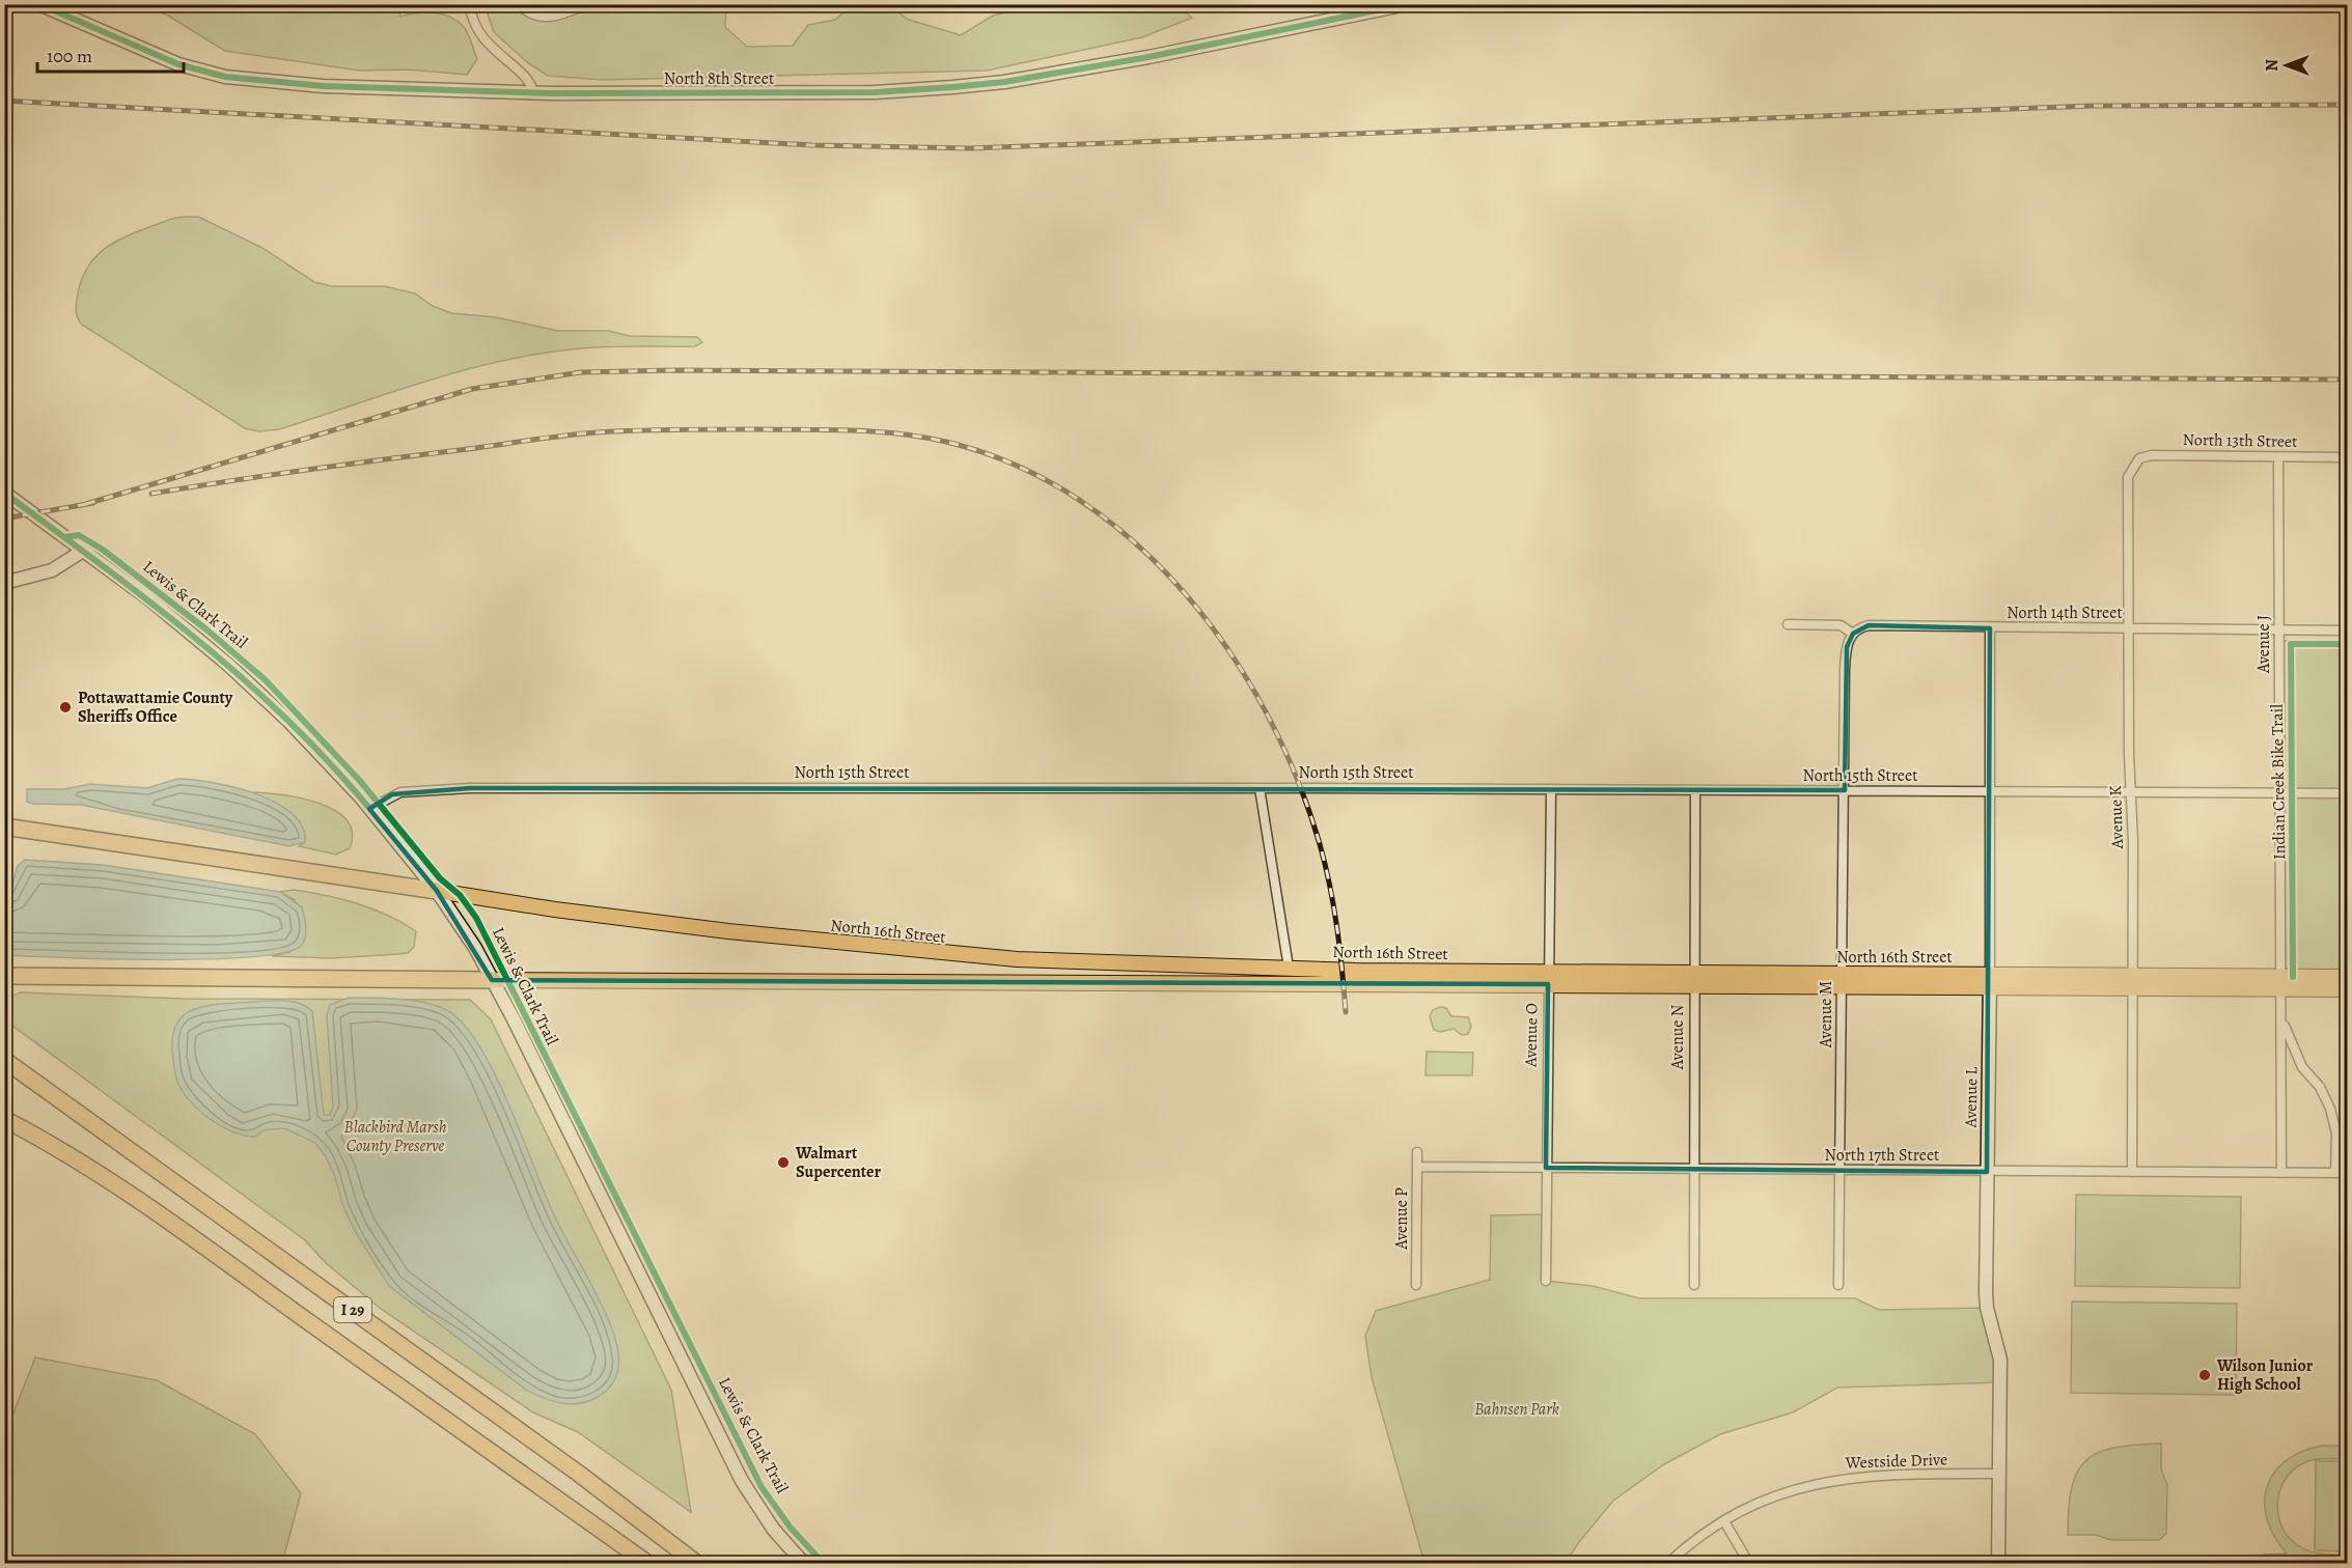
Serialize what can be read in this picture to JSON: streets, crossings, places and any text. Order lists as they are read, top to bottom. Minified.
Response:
{"streets":{"highway":["I 29"],"main road":["North 16th Street"],"street":["North 8th Street","North 13th Street","North 14th Street","Avenue J","North 15th Street","Avenue K","Avenue M","Avenue O","Avenue N","Avenue L","North 17th Street","Avenue P","Westside Drive"],"cycle path":["Lewis & Clark Trail","Indian Creek Bike Trail"]},"crossings":[["North 13th Street","Avenue J"],["North 13th Street","Avenue K"],["North 14th Street","Avenue J"],["North 14th Street","Avenue K"],["North 14th Street","Avenue M"],["North 14th Street","Avenue L"],["Avenue J","North 15th Street"],["Avenue J","North 16th Street"],["Avenue J","North 17th Street"],["North 15th Street","Avenue K"],["North 15th Street","Avenue M"],["North 15th Street","Avenue O"],["North 15th Street","Avenue N"],["North 15th Street","Avenue L"],["Avenue K","North 16th Street"],["Avenue K","North 17th Street"],["North 16th Street","Avenue M"],["North 16th Street","Avenue O"],["North 16th Street","Avenue N"],["North 16th Street","Avenue L"],["Avenue M","North 17th Street"],["Avenue O","North 17th Street"],["Avenue N","North 17th Street"],["Avenue L","North 17th Street"],["Avenue L","Westside Drive"],["North 17th Street","Avenue P"]],"parks":["Blackbird Marsh County Preserve","Bahnsen Park"],"places":["Pottawattamie County Sheriffs Office","Walmart Supercenter","Wilson Junior High School"],"scale_bar":"100 m","north":"left"}
